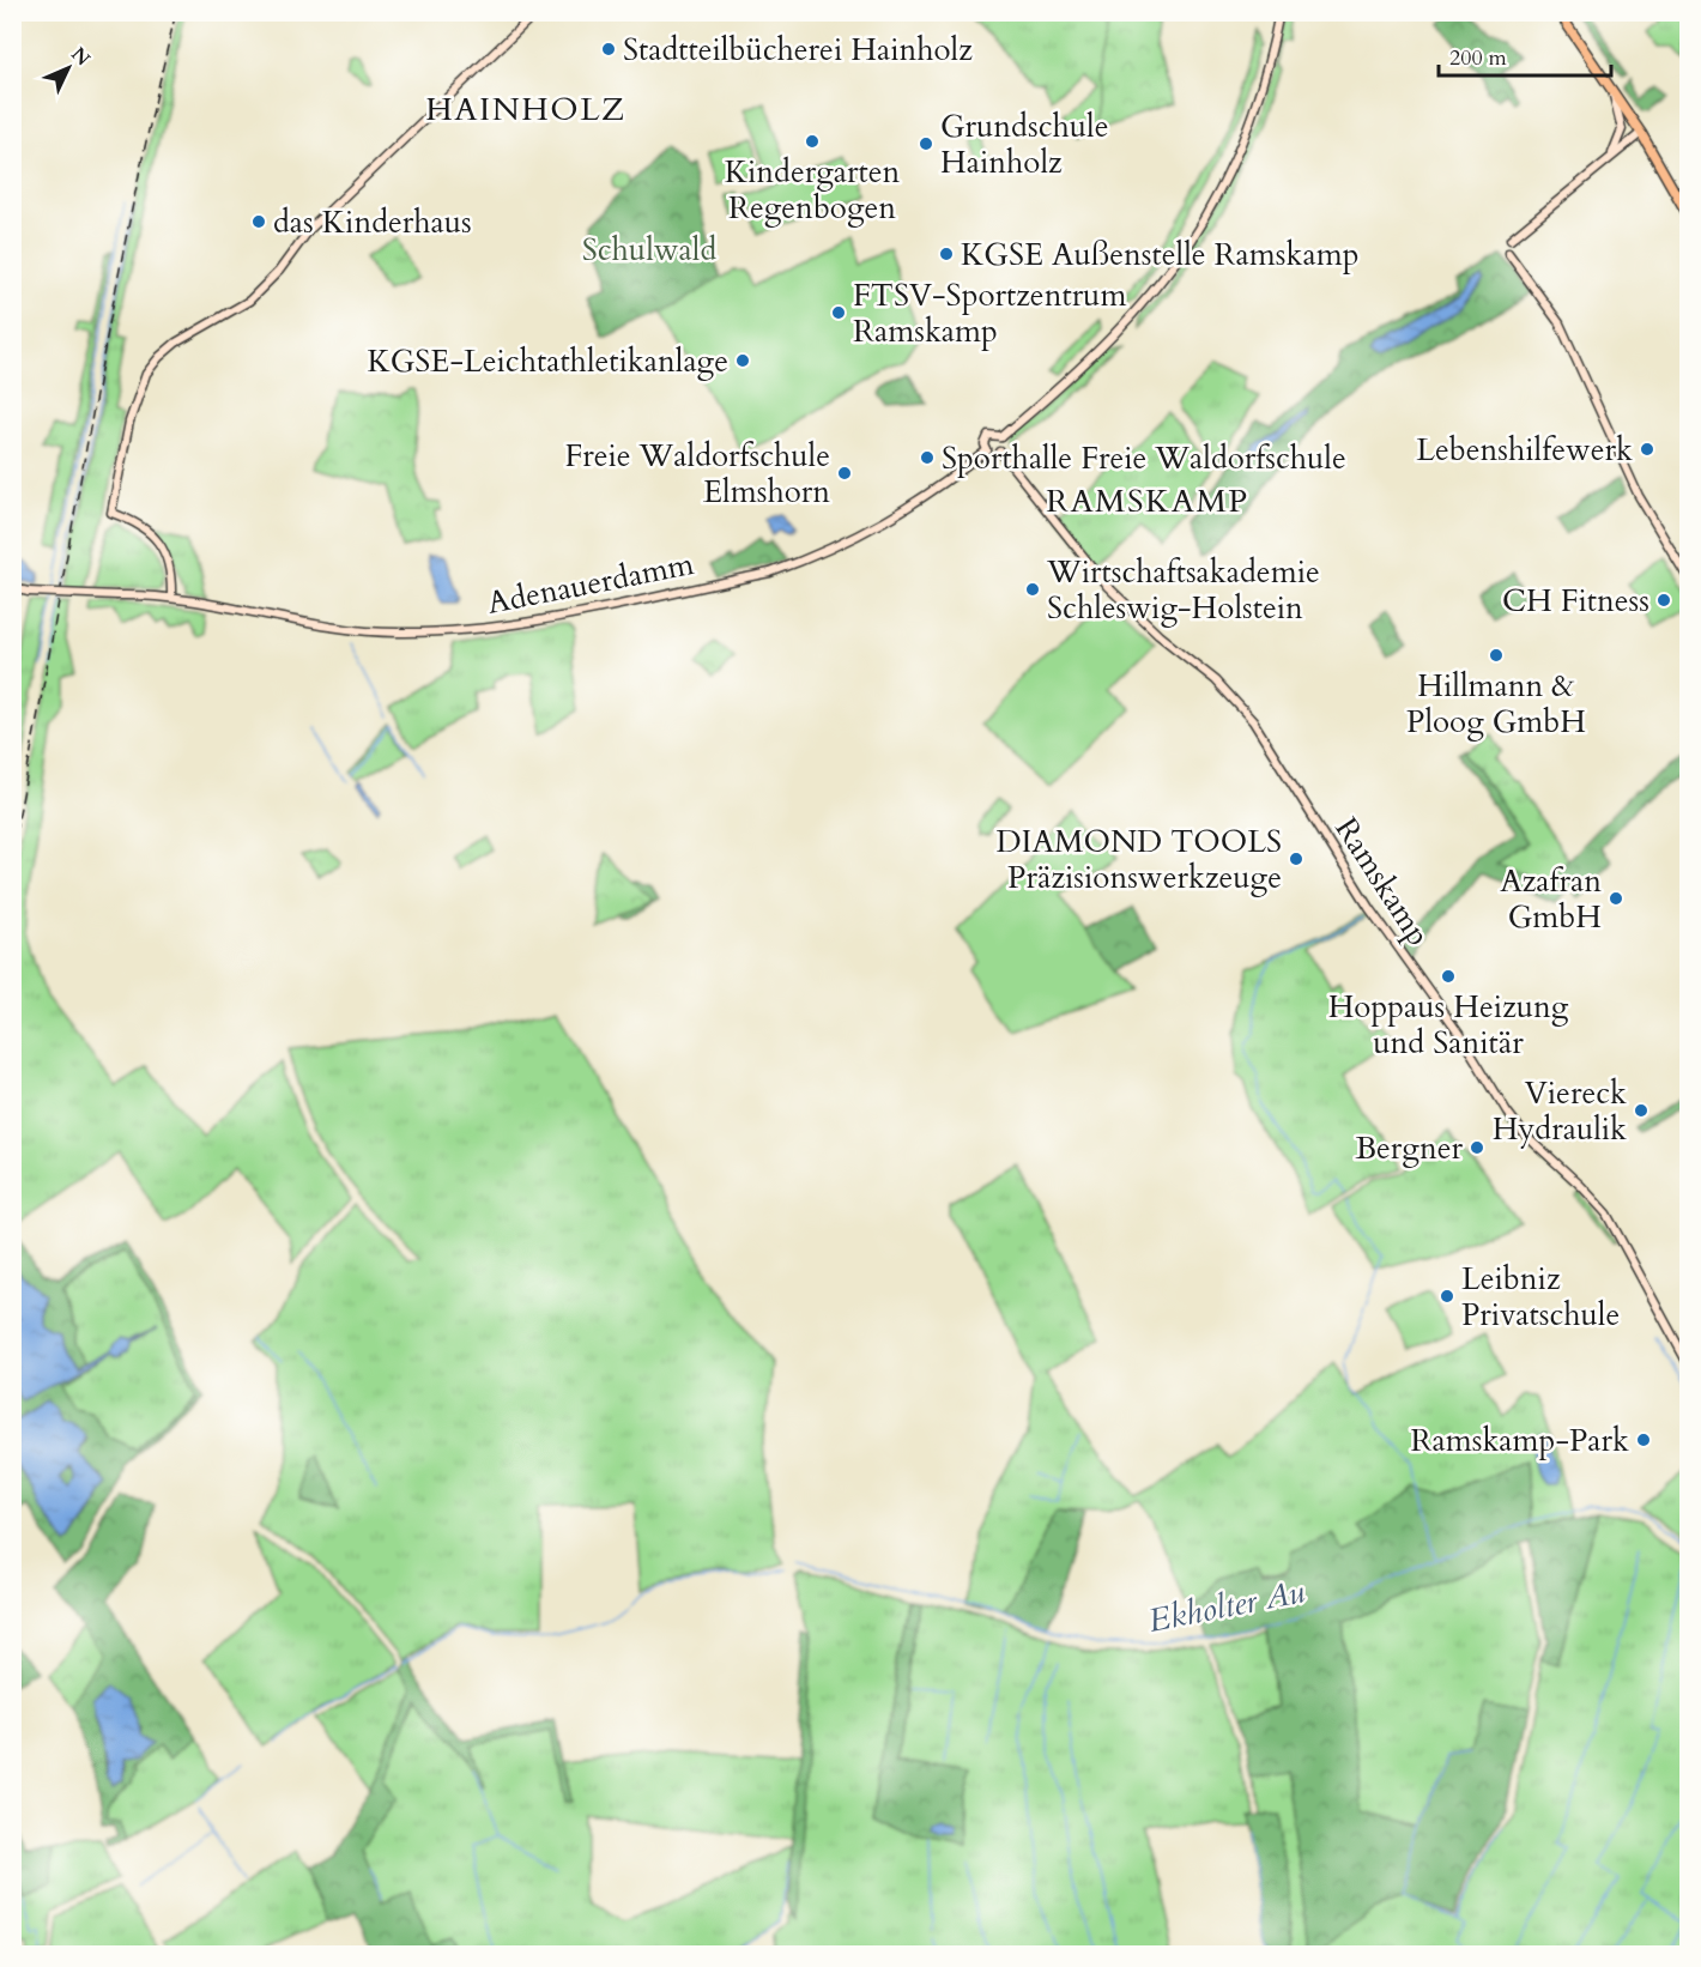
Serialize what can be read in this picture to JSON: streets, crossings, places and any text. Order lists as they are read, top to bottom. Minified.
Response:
{"streets":{"street":["Adenauerdamm","Ramskamp"]},"crossings":[["Adenauerdamm","Ramskamp"]],"districts":["HAINHOLZ","RAMSKAMP"],"water":["Ekholter Au"],"parks":["Schulwald"],"places":["Stadtteilbücherei Hainholz","Kindergarten Regenbogen","Grundschule Hainholz","das Kinderhaus","KGSE Außenstelle Ramskamp","FTSV-Sportzentrum Ramskamp","KGSE-Leichtathletikanlage","Lebenshilfewerk","Sporthalle Freie Waldorfschule","Freie Waldorfschule Elmshorn","Wirtschaftsakademie Schleswig-Holstein","CH Fitness","Hillmann & Ploog GmbH","DIAMOND TOOLS Präzisionswerkzeuge","Azafran GmbH","Hoppaus Heizung und Sanitär","Viereck Hydraulik","Bergner","Leibniz Privatschule","Ramskamp-Park"],"scale_bar":"200 m","north":"top right"}
